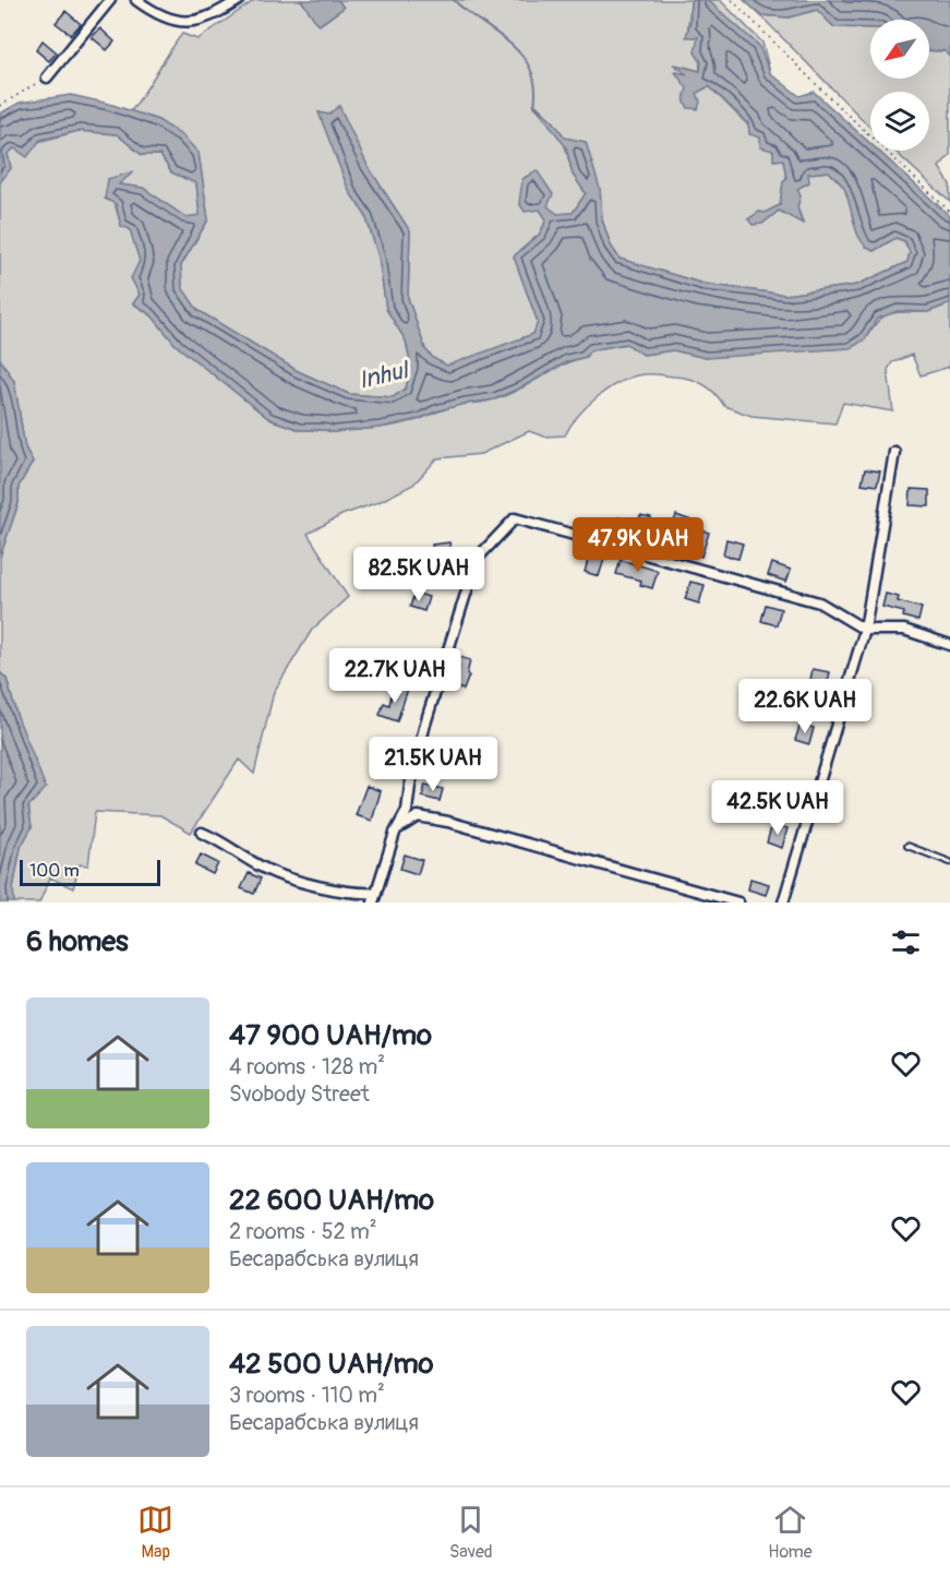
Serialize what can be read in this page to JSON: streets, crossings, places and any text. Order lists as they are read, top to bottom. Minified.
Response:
{"water":["Inhul"],"scale_bar":"100 m","north":"bottom left","page":{"price":["47.9K UAH","82.5K UAH","22.7K UAH","22.6K UAH","21.5K UAH","42.5K UAH"],"scale":"100 m","heading":"6 homes","list":[{"name":"47 900 UAH/mo","note":"4 rooms · 128 m² · Svobody Street"},{"name":"22 600 UAH/mo","note":"2 rooms · 52 m² · Бесарабська вулиця"},{"name":"42 500 UAH/mo","note":"3 rooms · 110 m² · Бесарабська вулиця"}],"tabs":["Map","Saved","Home"]}}
